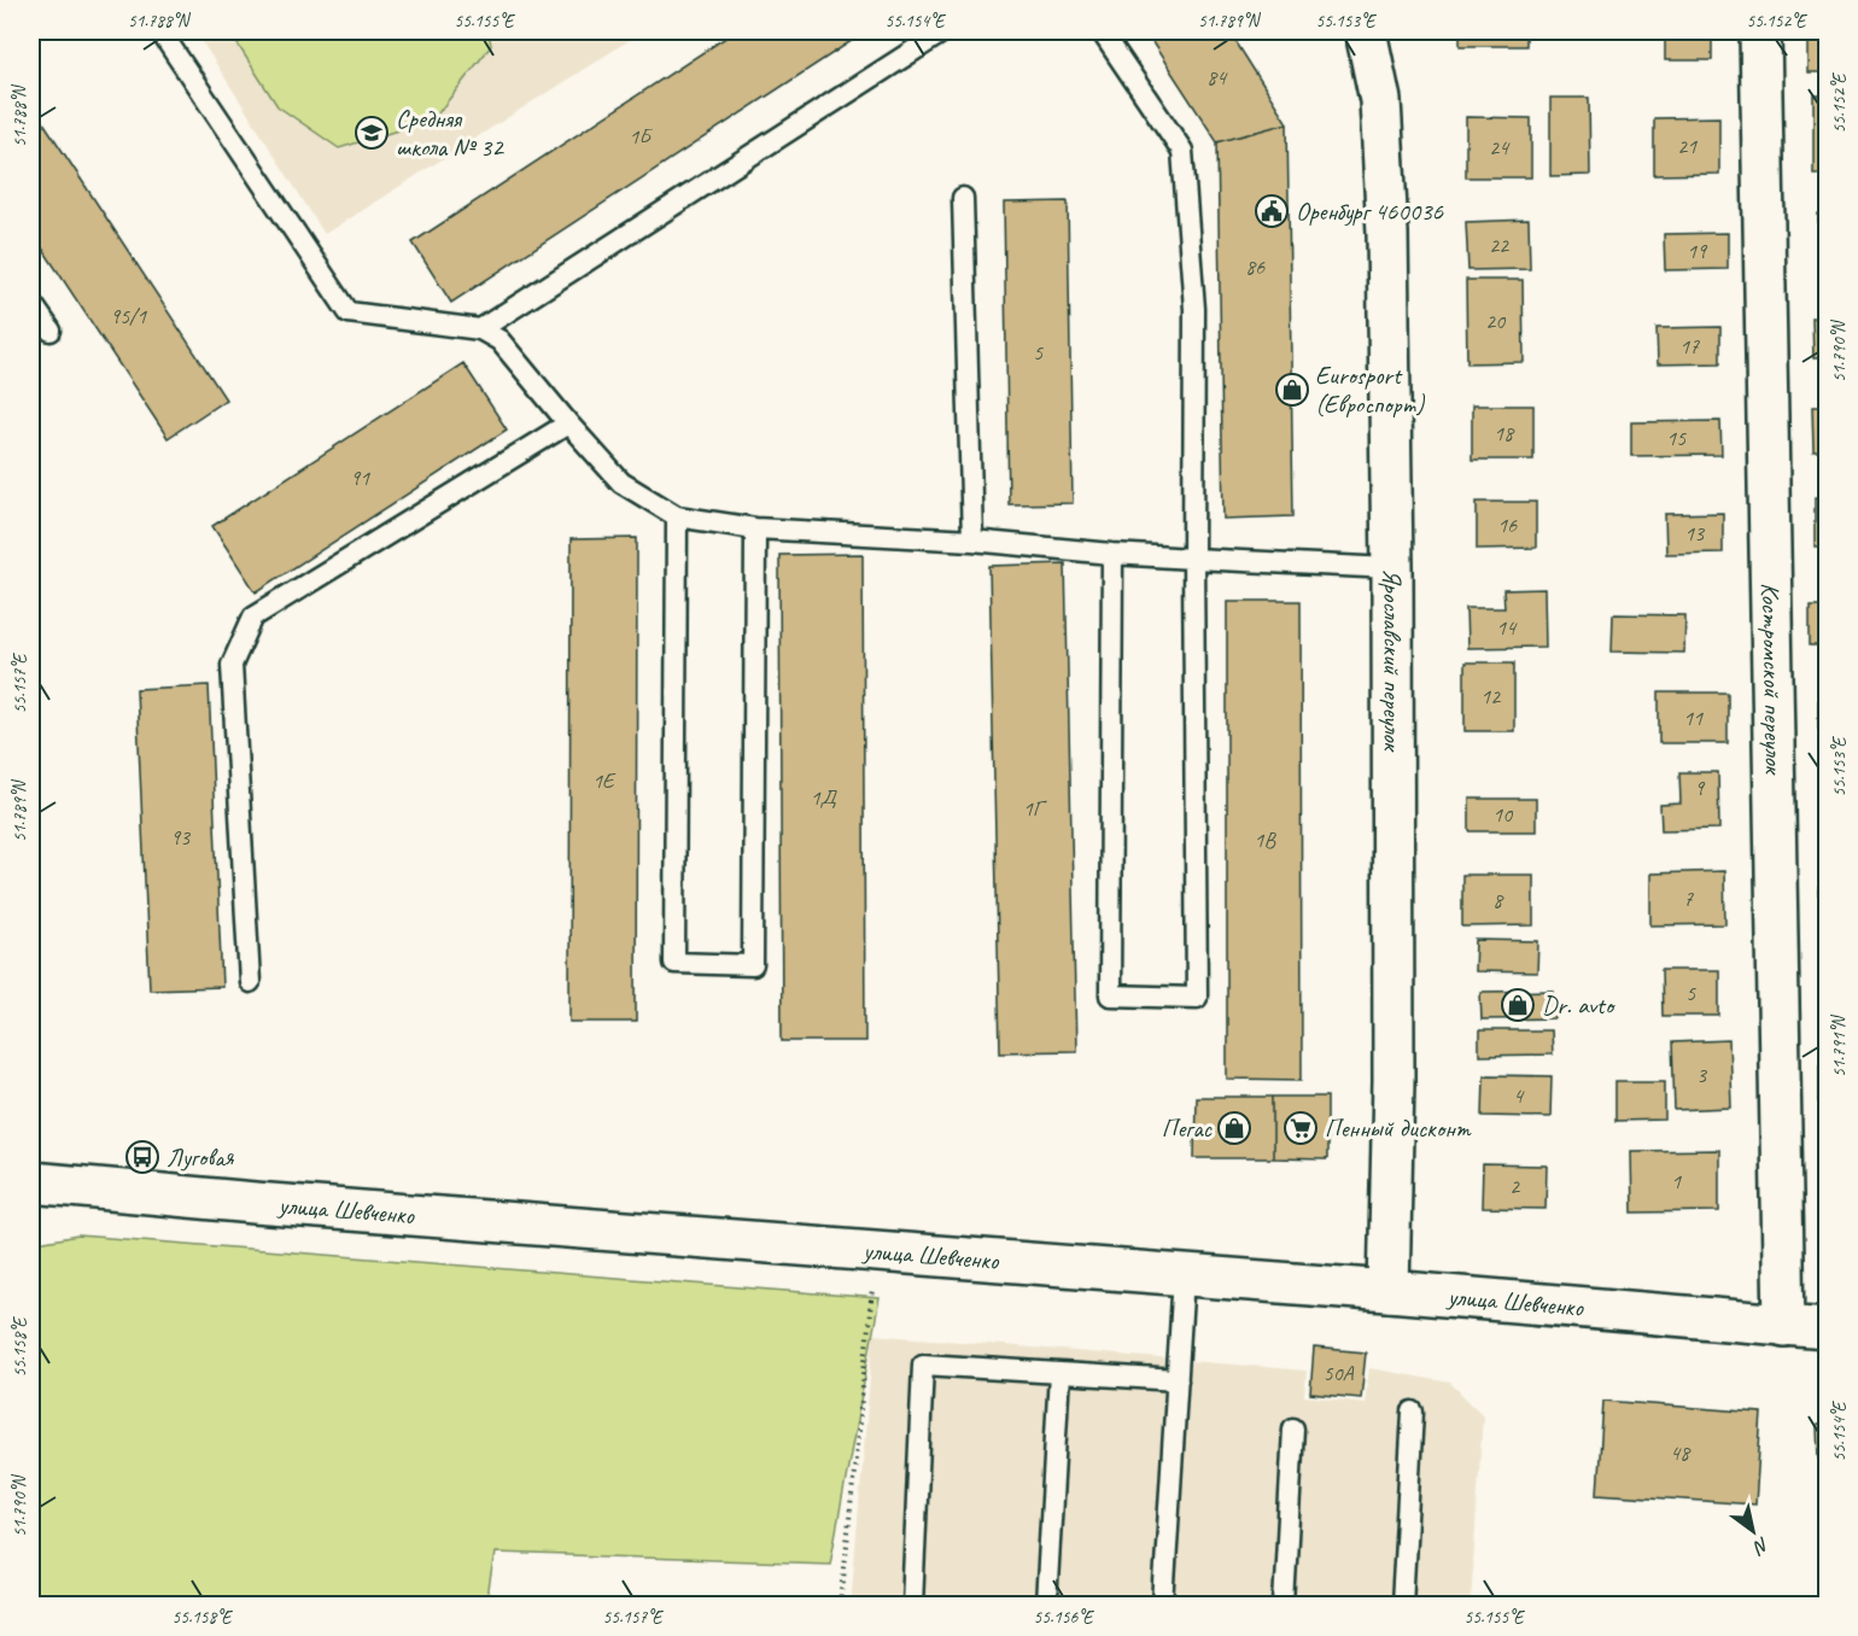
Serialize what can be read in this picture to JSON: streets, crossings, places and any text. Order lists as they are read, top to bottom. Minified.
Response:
{"streets":{"main road":["Ярославский переулок","Костромской переулок","улица Шевченко"]},"crossings":[["Ярославский переулок","улица Шевченко"],["Костромской переулок","улица Шевченко"]],"places":{"school or university":["Средняя школа № 32"],"public building":["Оренбург 460036"],"shop":["Eurosport (Евроспорт)","Dr. avto","Пегас"],"supermarket":["Пенный дисконт"],"bus stop":["Луговая"]},"house_numbers":["84","1Б","21","24","22","19","86","95/1","20","17","5","18","15","91","16","13","14","12","11","1Е","9","1Д","1Г","10","93","1В","7","8","5","3","4","1","2","50А","48"],"north":"bottom right","coordinates":["51.788°N","55.155°E","55.154°E","51.789°N","55.153°E","55.152°E","51.790°N","55.157°E","51.791°N","55.158°E","55.156°E"]}
